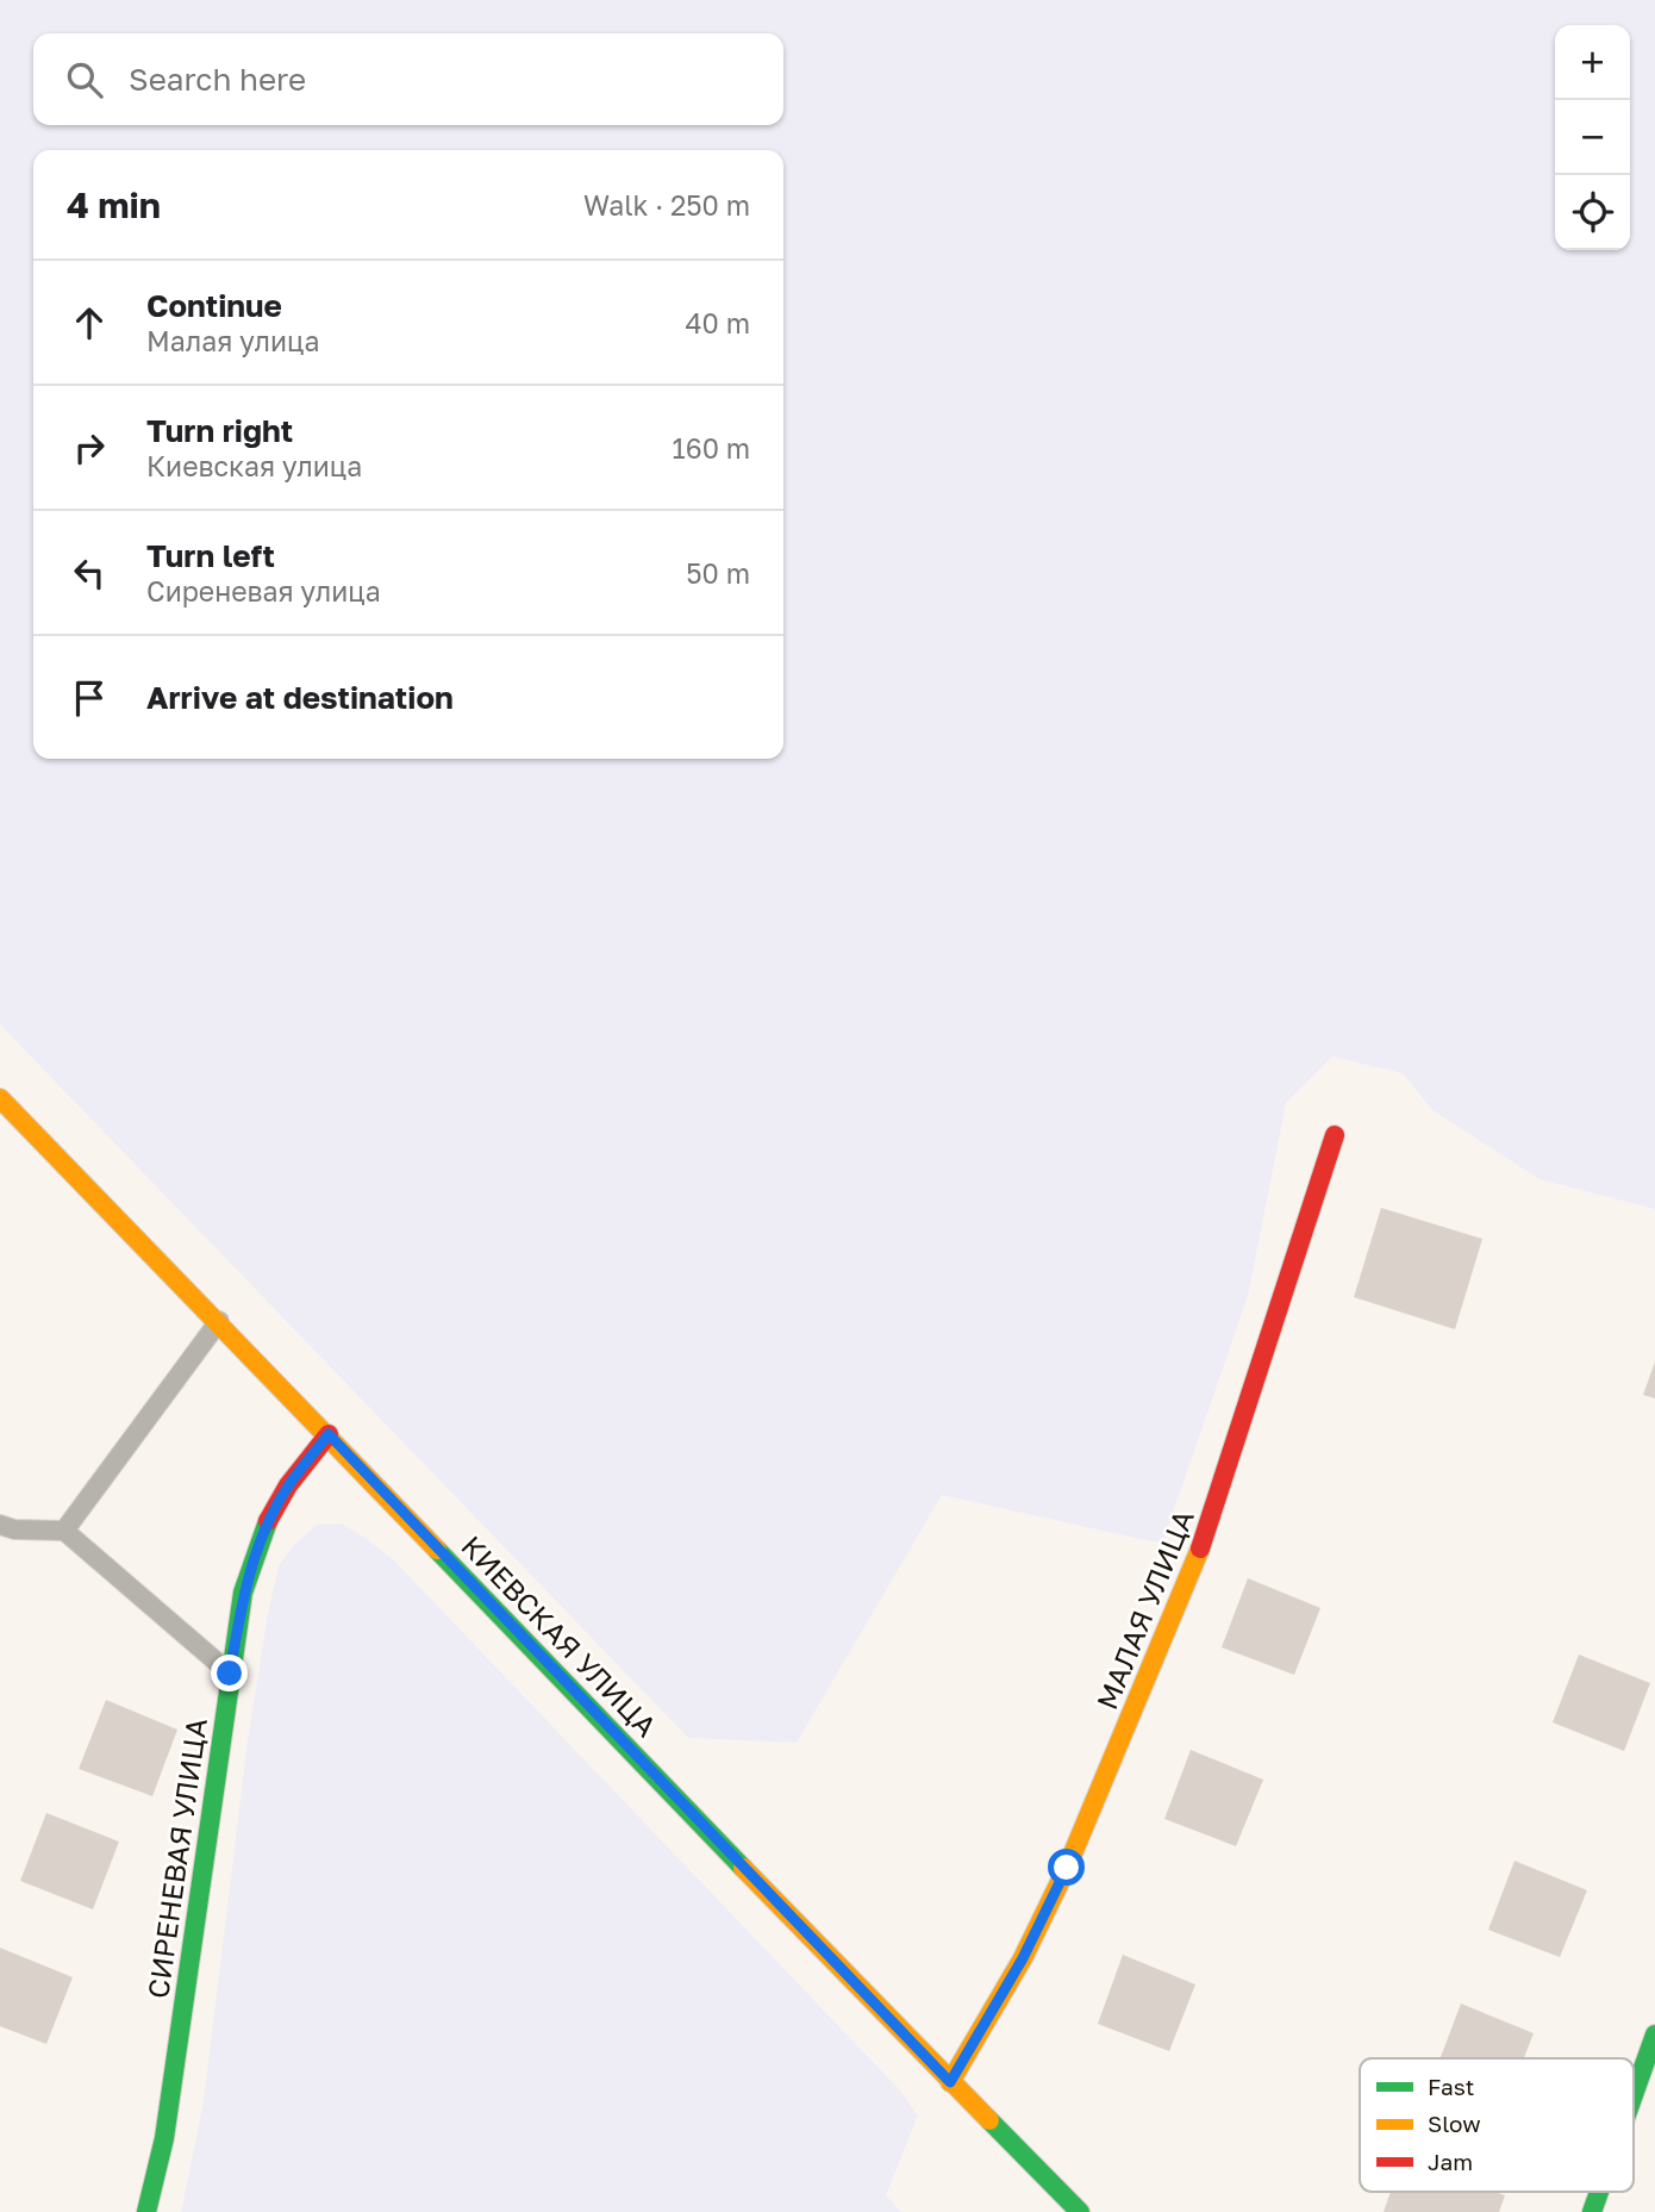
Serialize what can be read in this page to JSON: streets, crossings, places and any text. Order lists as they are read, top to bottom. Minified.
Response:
{"streets":{"street":["МАЛАЯ УЛИЦА","КИЕВСКАЯ УЛИЦА","СИРЕНЕВАЯ УЛИЦА"]},"crossings":[["МАЛАЯ УЛИЦА","КИЕВСКАЯ УЛИЦА"],["КИЕВСКАЯ УЛИЦА","СИРЕНЕВАЯ УЛИЦА"]],"legend":["Fast","Slow","Jam"],"page":{"map_buttons":["+","−"],"search":"Search here","heading":["4 min","Walk · 250 m"],"list":[["Continue","Малая улица","40 m"],["Turn right","Киевская улица","160 m"],["Turn left","Сиреневая улица","50 m"],"Arrive at destination"]}}
